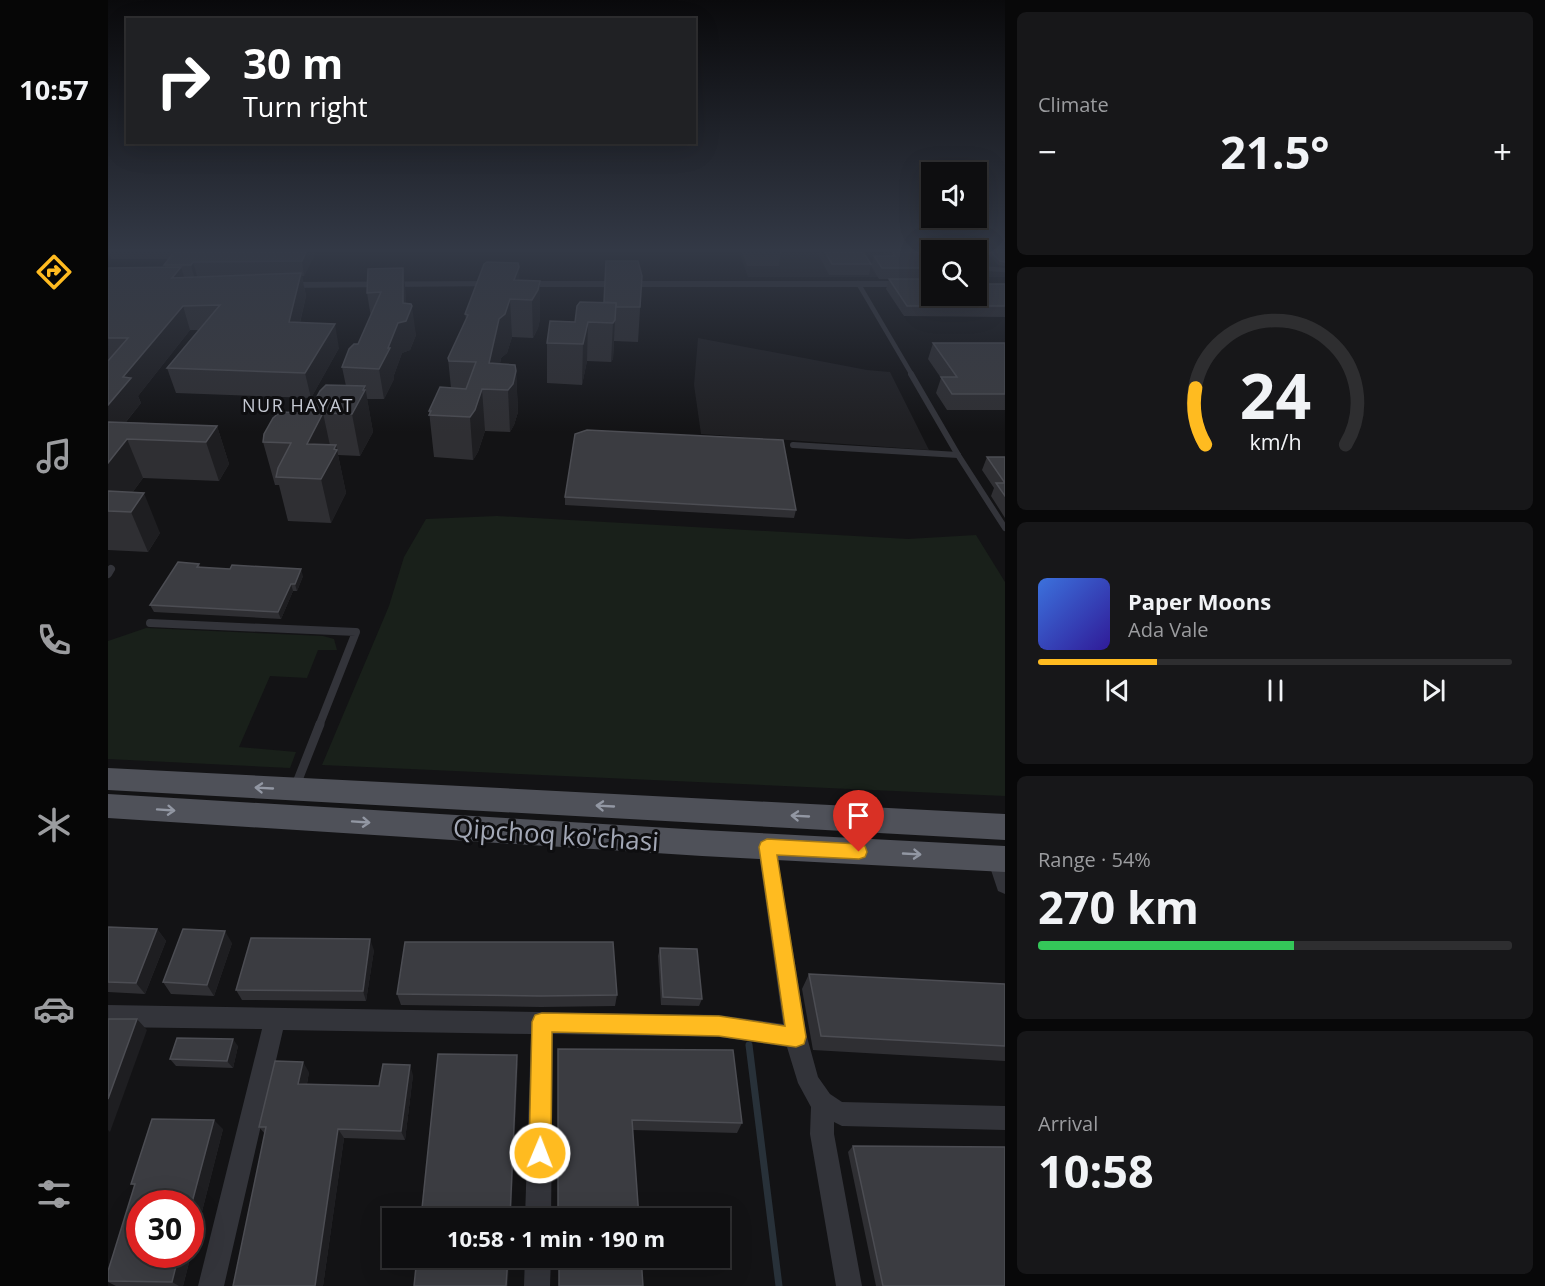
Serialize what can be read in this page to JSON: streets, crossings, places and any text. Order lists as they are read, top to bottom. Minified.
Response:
{"streets":{"main road":["Qipchoq ko'chasi"]},"districts":["NUR HAYAT"],"page":{"tabs":"10:57","tile":["Climate",["Range · 54%","270 km"],["Arrival","10:58"]],"turn":["30 m","Turn right"],"heat":["−","21.5°","+"],"song":["Paper Moons","Ada Vale"],"limit":"30","trip":"10:58 · 1 min · 190 m","gauge":["24","km/h"]}}
